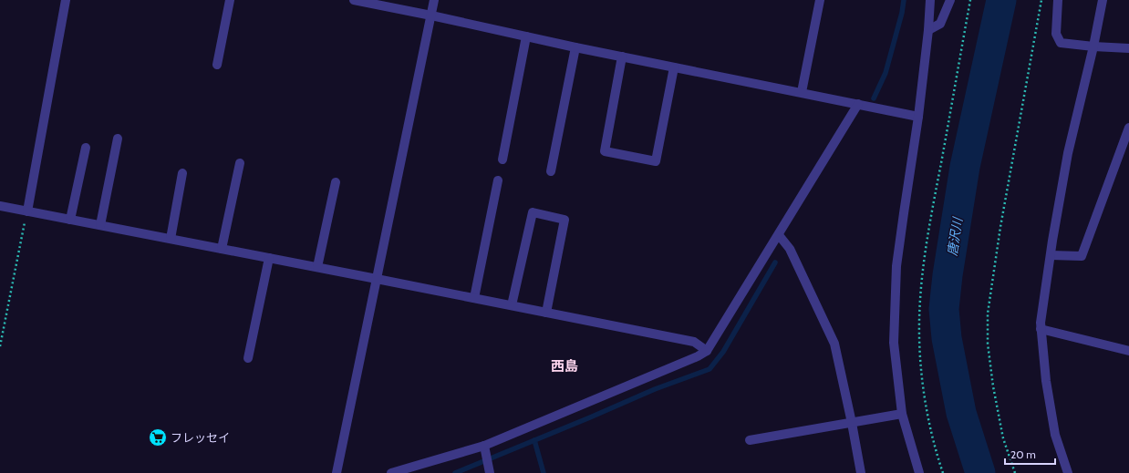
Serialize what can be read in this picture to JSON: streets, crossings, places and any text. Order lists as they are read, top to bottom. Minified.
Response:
{"districts":["西島"],"water":["唐沢川"],"places":{"supermarket":["フレッセイ"]},"scale_bar":"20 m"}
